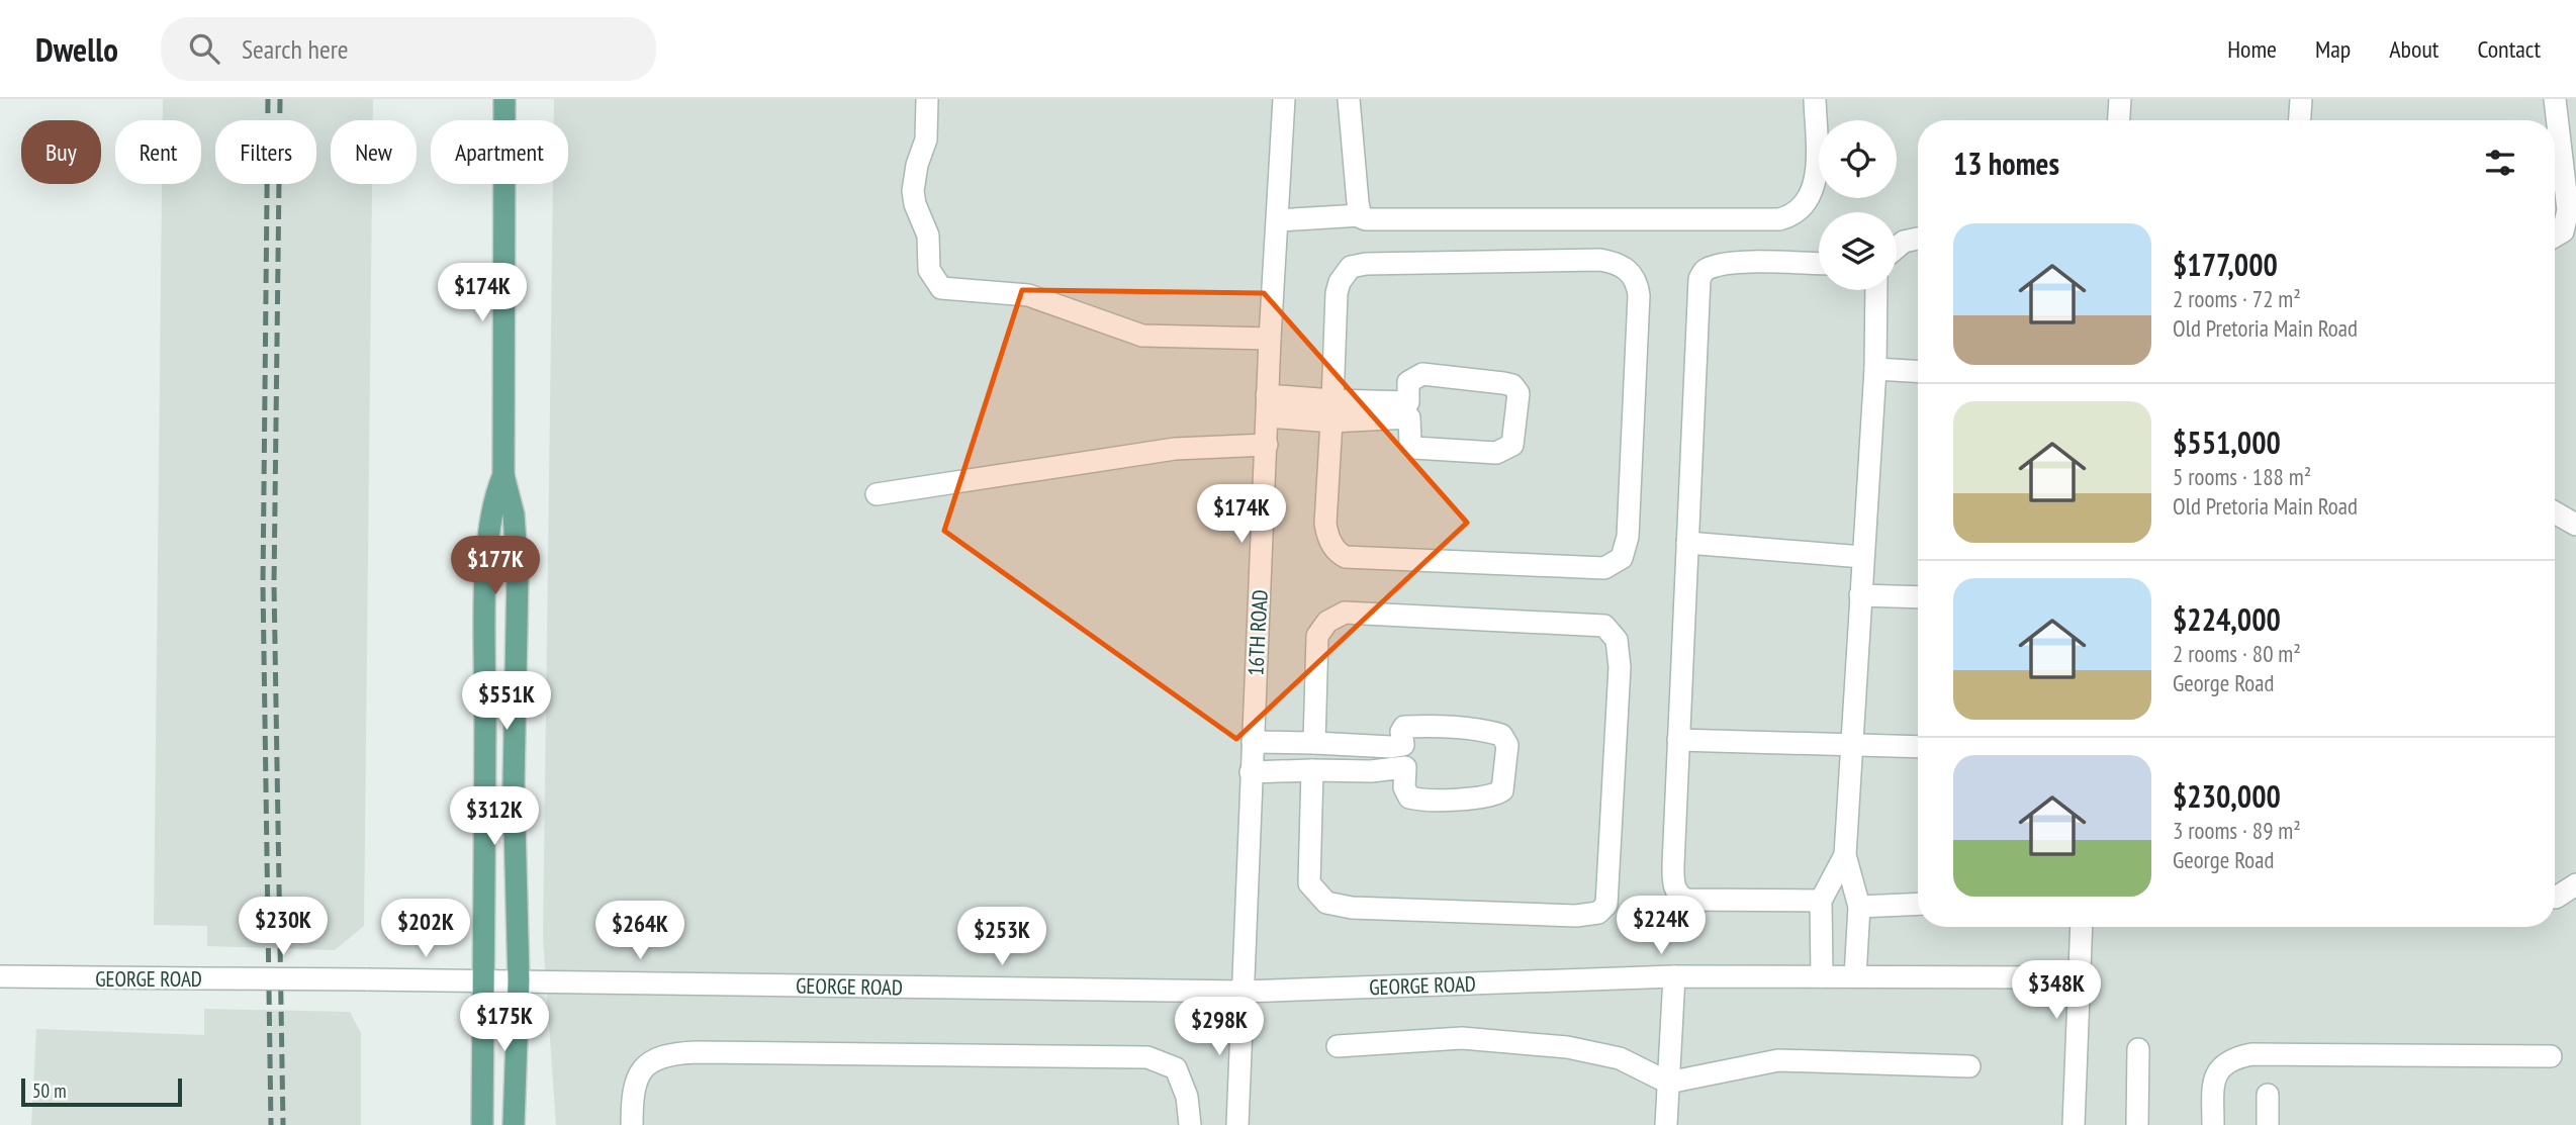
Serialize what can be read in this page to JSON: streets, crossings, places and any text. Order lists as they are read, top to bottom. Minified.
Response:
{"streets":{"street":["16TH ROAD","GEORGE ROAD"]},"crossings":[["16TH ROAD","GEORGE ROAD"]],"scale_bar":"50 m","page":{"header":"Dwello","search":"Search here","nav":["Home","Map","About","Contact"],"chip":["Buy","Rent","Filters","New","Apartment"],"heading":"13 homes","list":[{"name":"$177,000","note":"2 rooms · 72 m² · Old Pretoria Main Road"},{"name":"$551,000","note":"5 rooms · 188 m² · Old Pretoria Main Road"},{"name":"$224,000","note":"2 rooms · 80 m² · George Road"},{"name":"$230,000","note":"3 rooms · 89 m² · George Road"}],"price":["$174K","$174K","$177K","$551K","$312K","$224K","$230K","$202K","$264K","$253K","$348K","$175K","$298K"],"scale":"50 m"}}
